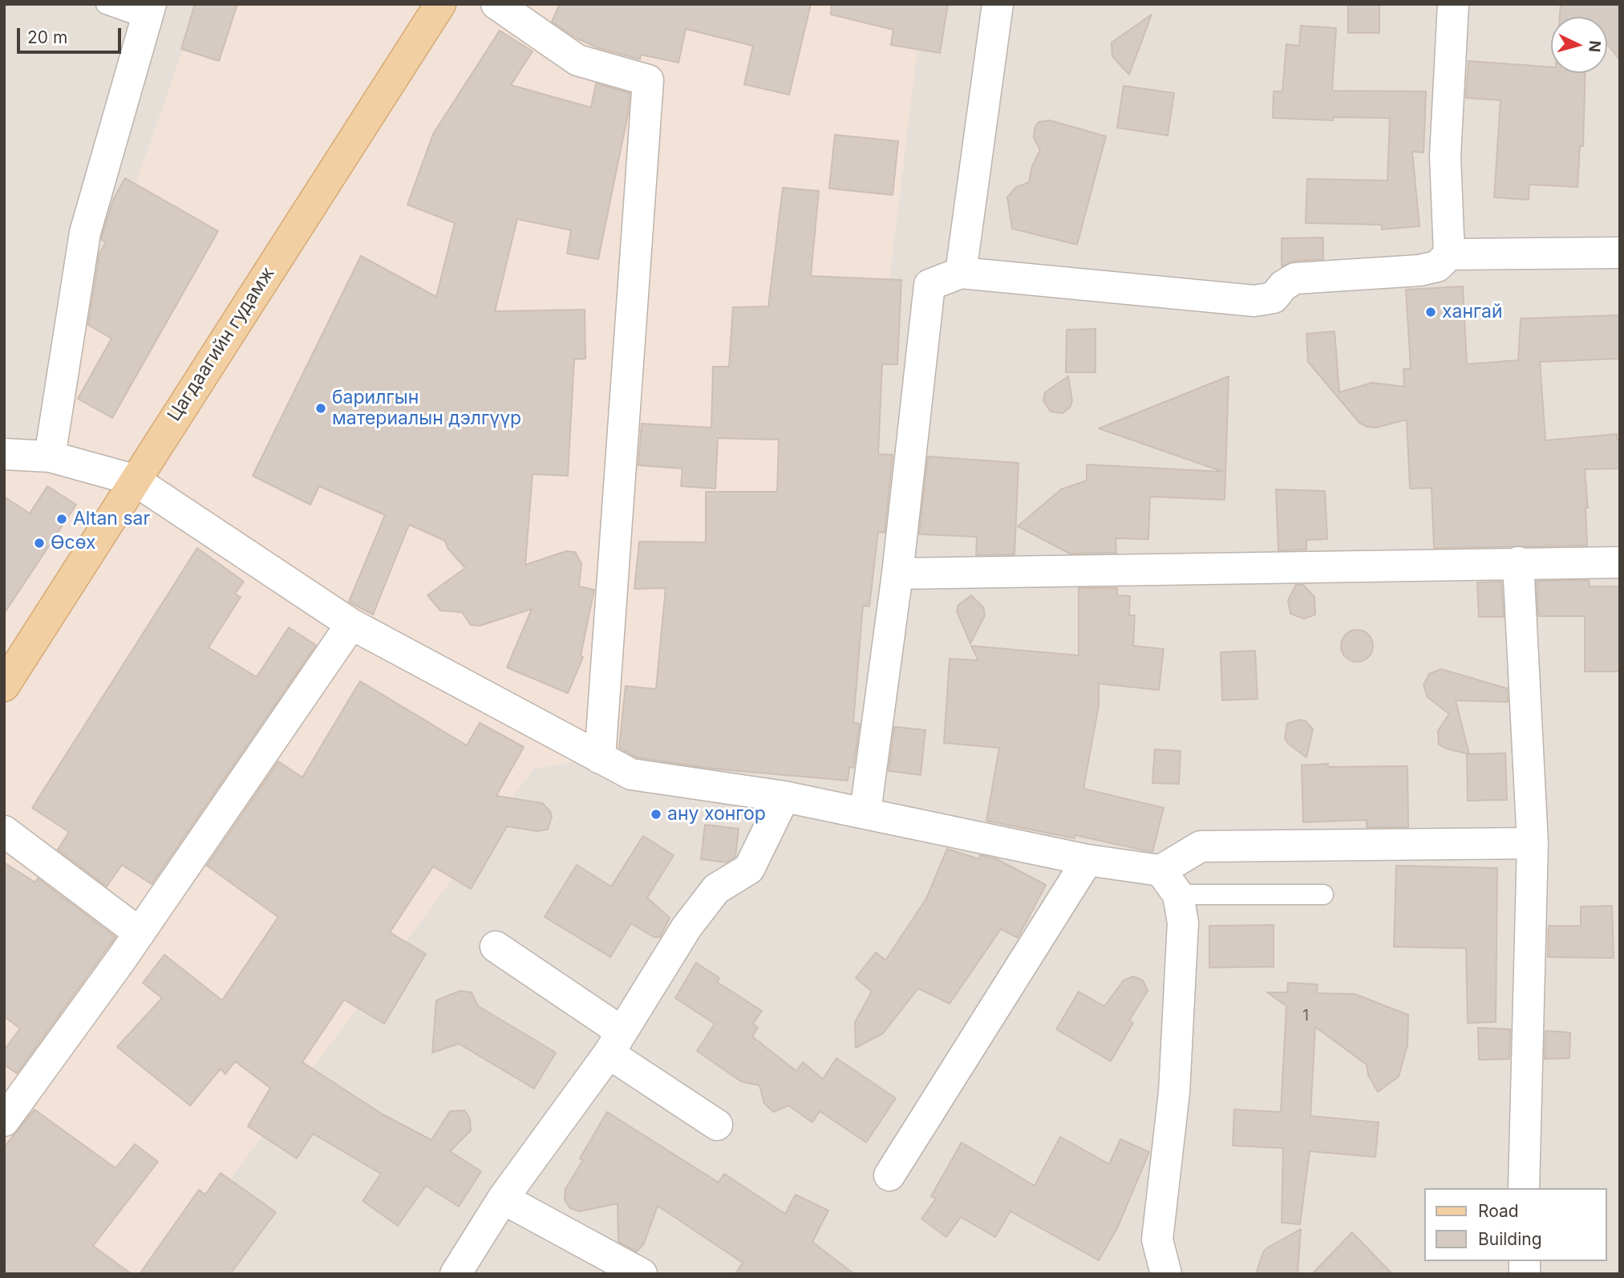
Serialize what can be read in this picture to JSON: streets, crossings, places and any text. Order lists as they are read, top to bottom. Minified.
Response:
{"streets":{"main road":["Цагдаагийн гудамж"]},"places":["хангай","барилгын материалын дэлгүүр","Altan sar","Өсөх","ану хонгор"],"house_numbers":["1"],"legend":["Road","Building"],"scale_bar":"20 m","north":"right"}
